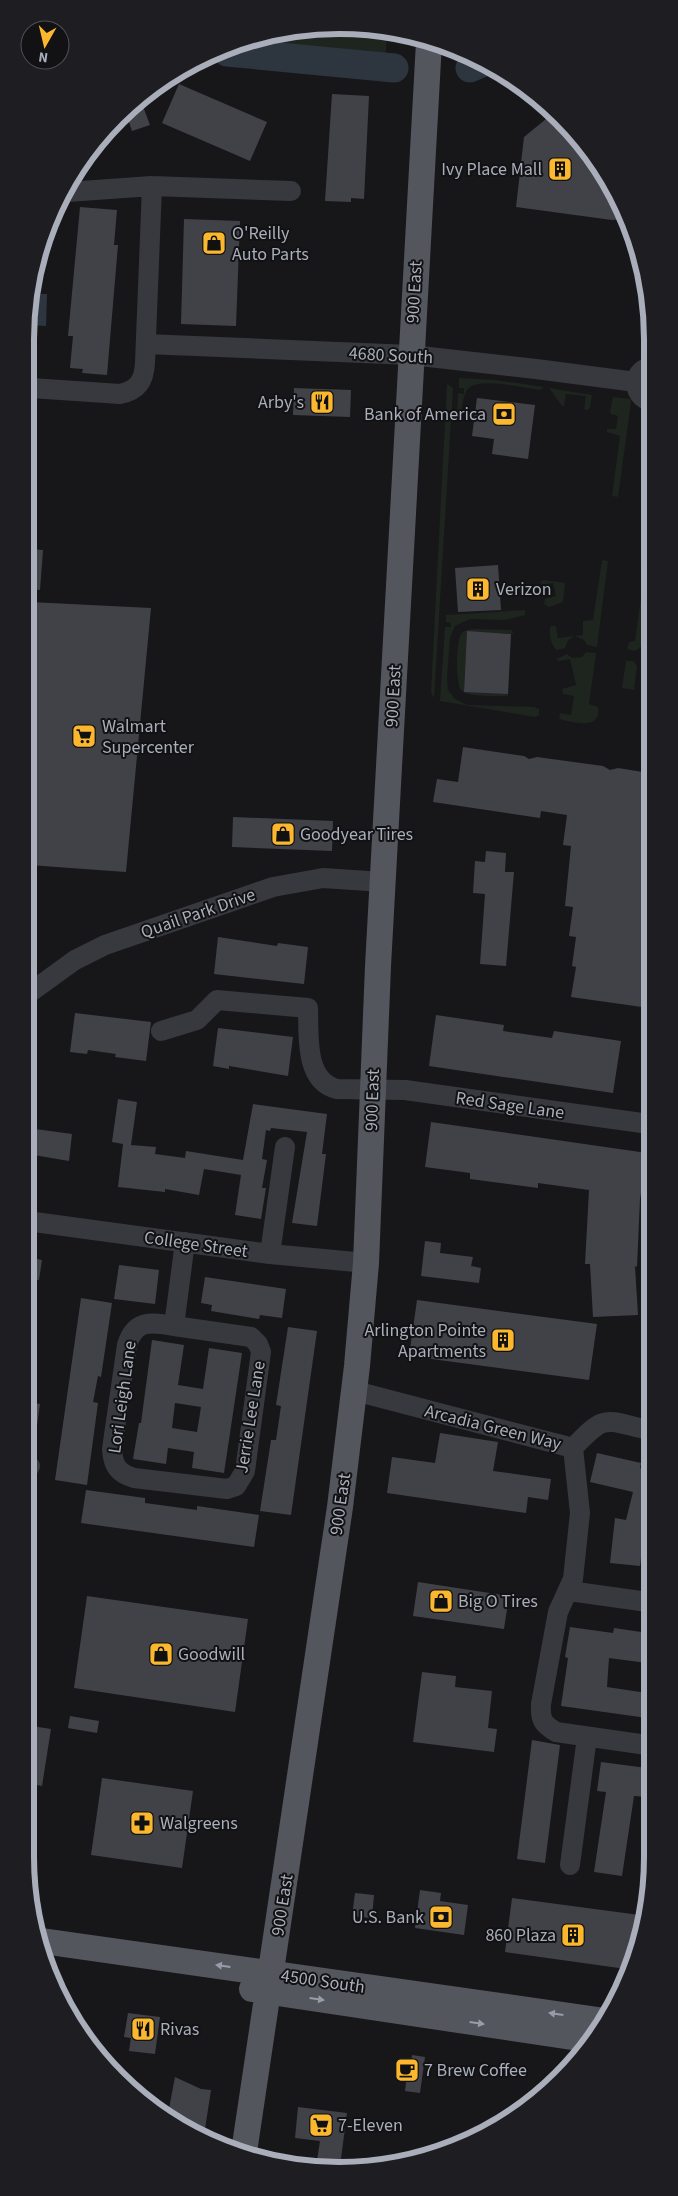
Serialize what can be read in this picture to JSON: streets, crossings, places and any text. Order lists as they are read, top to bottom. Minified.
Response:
{"streets":{"main road":["900 East","4500 South"],"street":["4680 South","Quail Park Drive","Red Sage Lane","College Street","Lori Leigh Lane","Jerrie Lee Lane","Arcadia Green Way"]},"crossings":[["900 East","4680 South"],["900 East","Quail Park Drive"],["900 East","Red Sage Lane"],["900 East","College Street"],["900 East","Arcadia Green Way"],["900 East","4500 South"],["Lori Leigh Lane","Jerrie Lee Lane"]],"places":{"building":["Ivy Place Mall","Verizon","Arlington Pointe Apartments","860 Plaza"],"shop":["O'Reilly Auto Parts","Goodyear Tires","Big O Tires","Goodwill"],"restaurant":["Arby's","Rivas"],"bank":["Bank of America","U.S. Bank"],"supermarket":["Walmart Supercenter","7-Eleven"],"pharmacy":["Walgreens"],"cafe":["7 Brew Coffee"]},"north":"bottom"}
